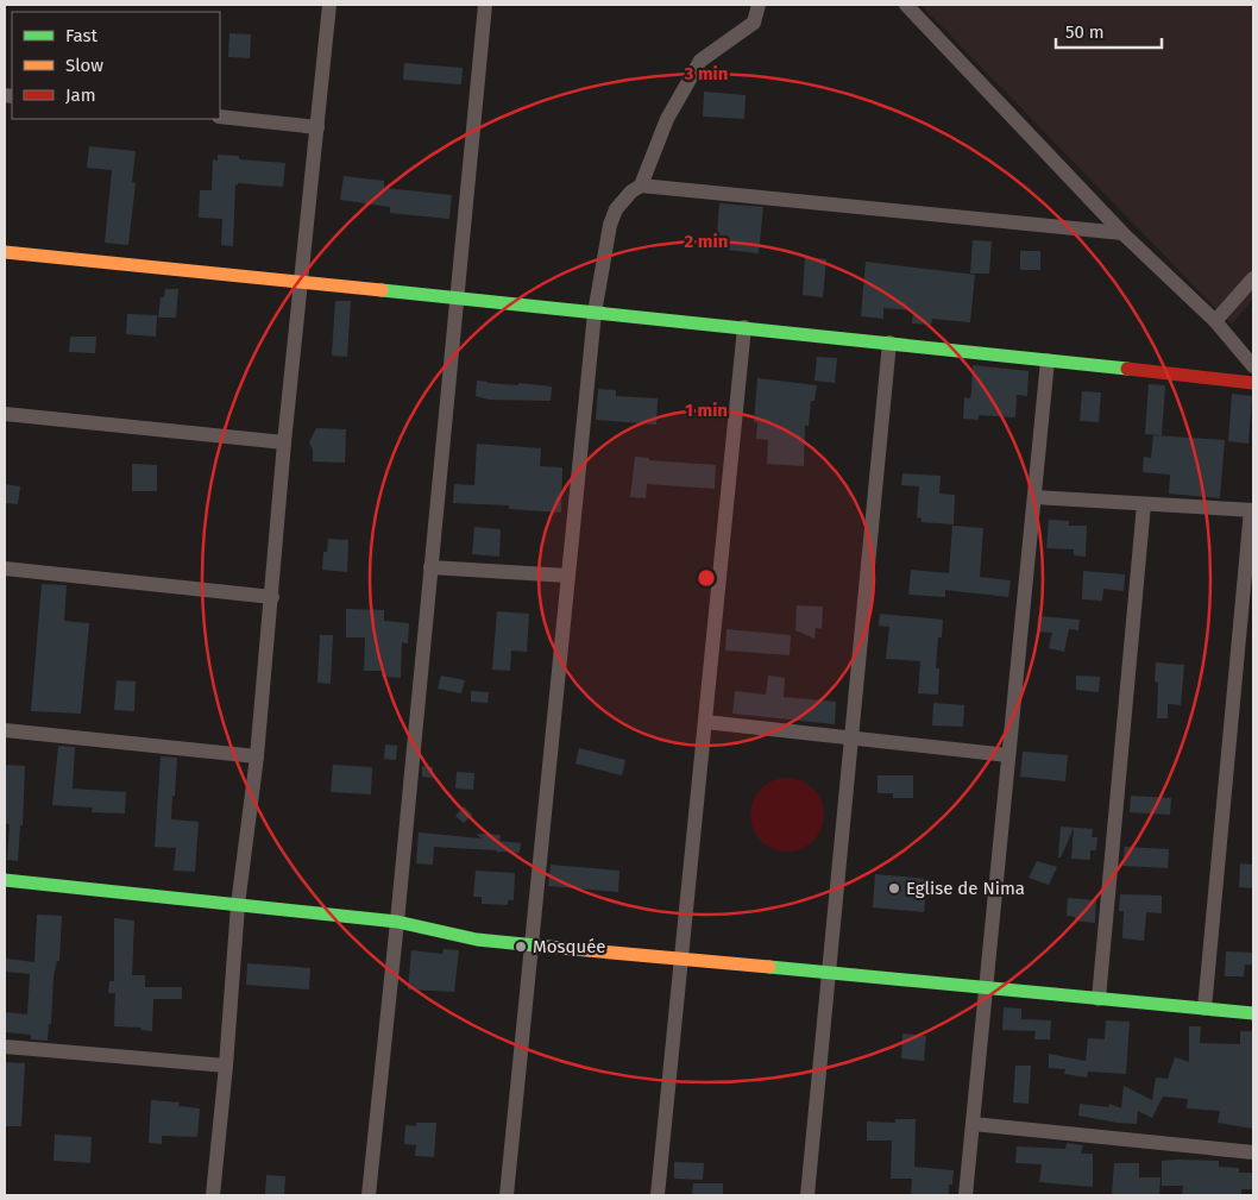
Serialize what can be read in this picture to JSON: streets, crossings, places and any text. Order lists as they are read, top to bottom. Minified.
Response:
{"places":["Eglise de Nima","Mosquée"],"legend":["Fast","Slow","Jam"],"scale_bar":"50 m","rings":["3 min","2 min","1 min"]}
